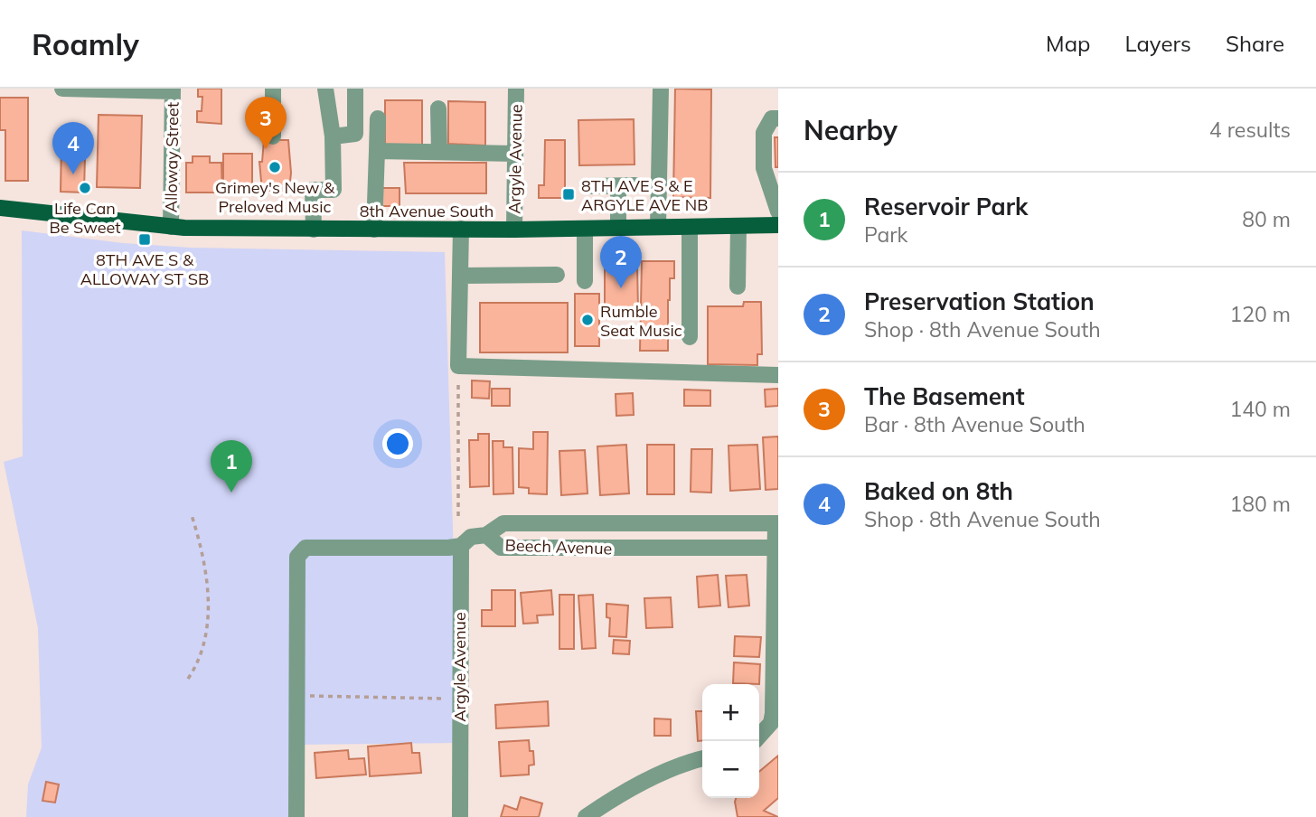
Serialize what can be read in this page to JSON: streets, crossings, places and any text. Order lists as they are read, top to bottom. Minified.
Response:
{"streets":{"main road":["8th Avenue South"],"street":["Alloway Street","Argyle Avenue","Beech Avenue"]},"crossings":[["Alloway Street","8th Avenue South"],["Argyle Avenue","8th Avenue South"]],"places":{"other":["Grimey's New & Preloved Music","Life Can Be Sweet","Rumble Seat Music"],"transit":["8TH AVE S & E ARGYLE AVE NB","8TH AVE S & ALLOWAY ST SB"]},"page":{"header":"Roamly","nav":["Map","Layers","Share"],"heading":["Nearby","4 results"],"pins":["3","4","2","1"],"list":[{"mark":"1","name":"Reservoir Park","note":"Park","value":"80 m"},{"mark":"2","name":"Preservation Station","note":"Shop · 8th Avenue South","value":"120 m"},{"mark":"3","name":"The Basement","note":"Bar · 8th Avenue South","value":"140 m"},{"mark":"4","name":"Baked on 8th","note":"Shop · 8th Avenue South","value":"180 m"}],"map_buttons":["+","−"]}}
